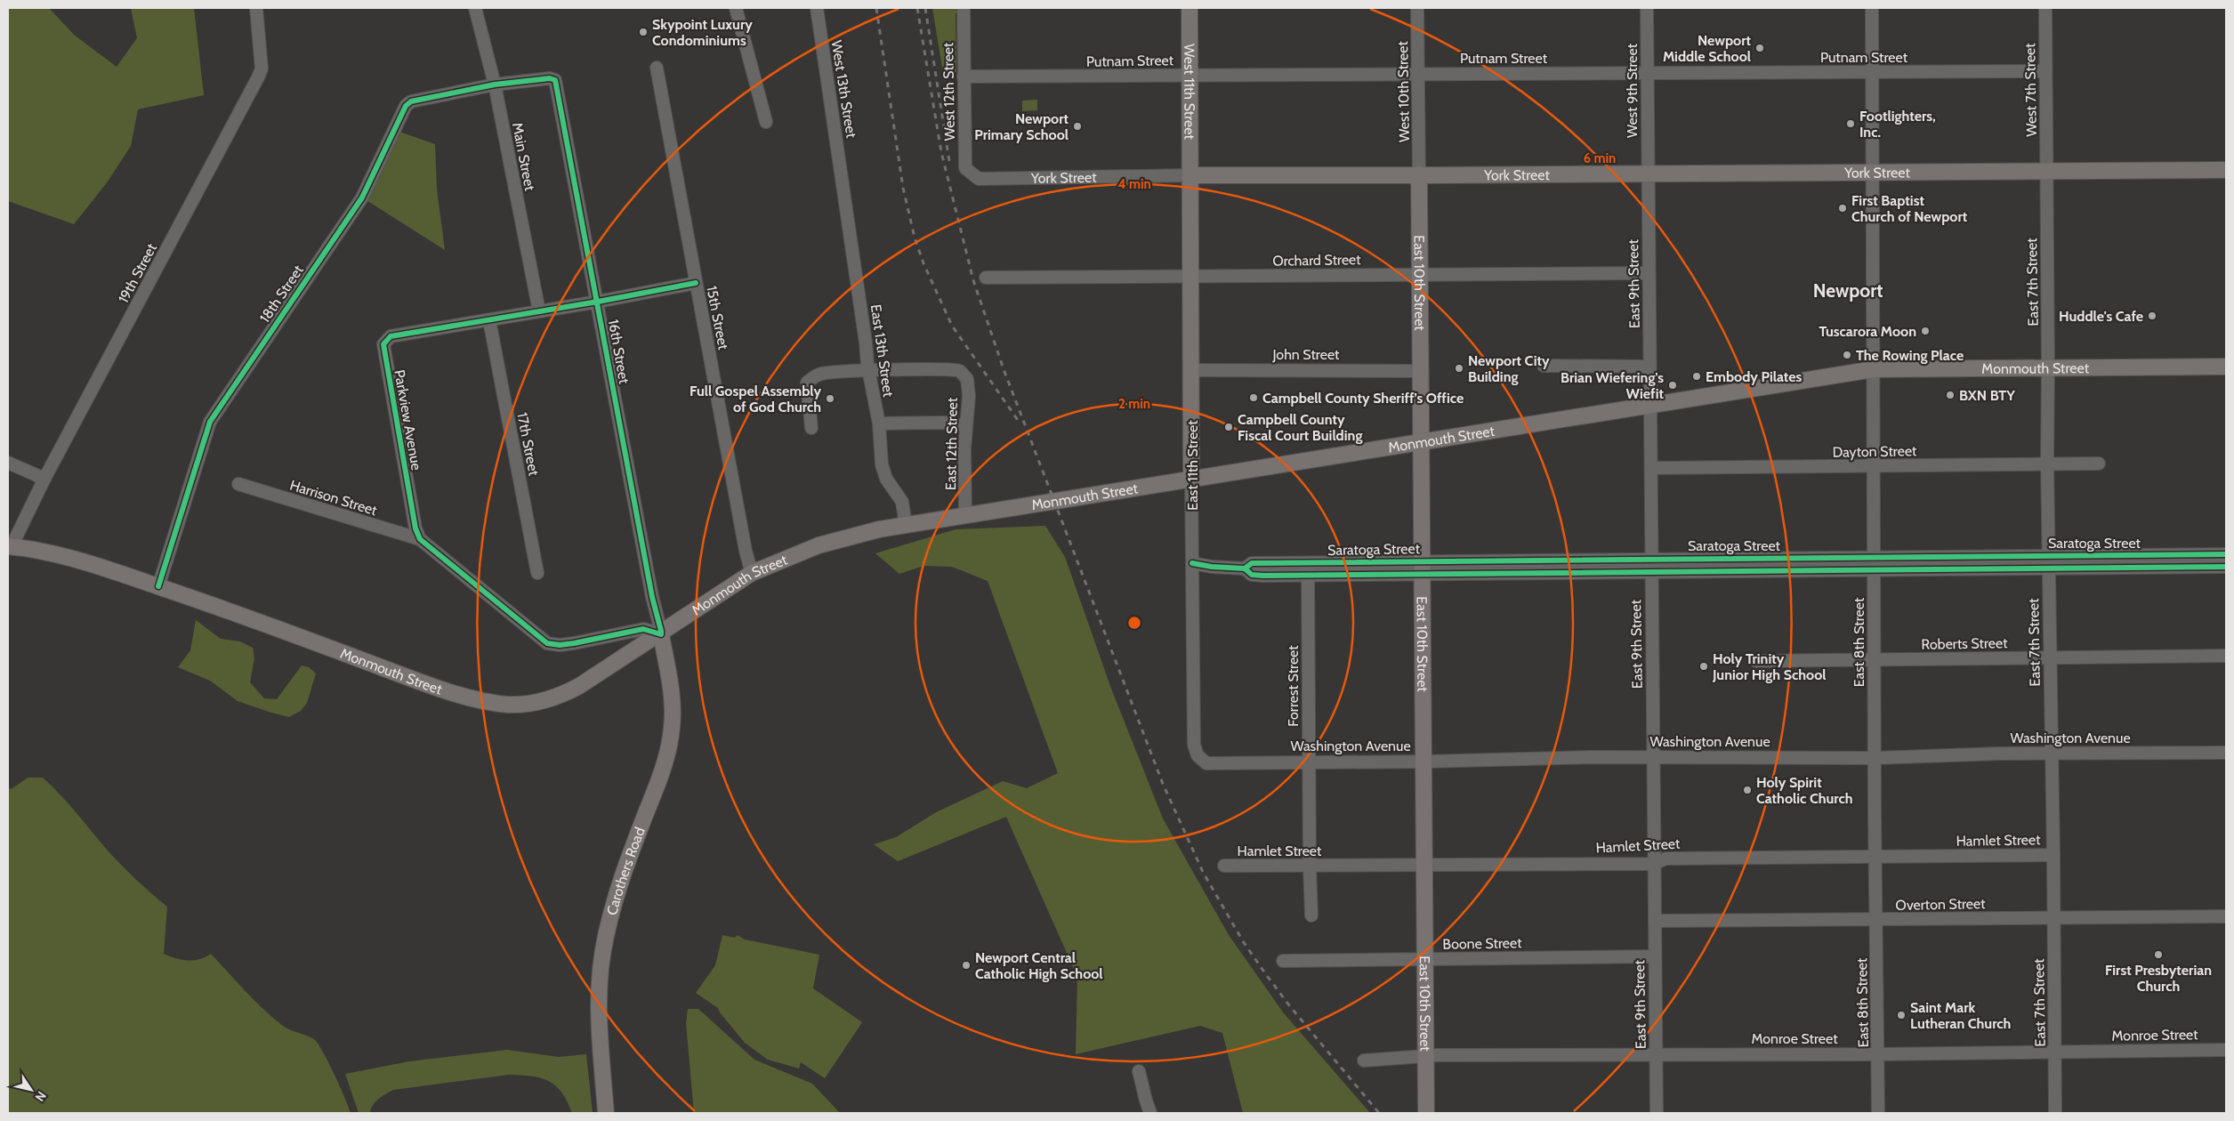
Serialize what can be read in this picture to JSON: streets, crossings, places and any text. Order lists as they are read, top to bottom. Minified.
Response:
{"streets":{"main road":["West 11th Street","York Street","East 10th Street","Monmouth Street","East 11th Street","Carothers Road"],"street":["Putnam Street","West 13th Street","West 7th Street","West 9th Street","West 12th Street","West 10th Street","Main Street","Orchard Street","19th Street","East 7th Street","East 9th Street","18th Street","15th Street","East 13th Street","16th Street","John Street","Parkview Avenue","17th Street","East 12th Street","Dayton Street","Harrison Street","Saratoga Street","East 8th Street","Roberts Street","Forrest Street","Washington Avenue","Hamlet Street","Overton Street","Boone Street","Monroe Street"]},"crossings":[["Putnam Street","West 7th Street"],["Putnam Street","West 9th Street"],["Putnam Street","West 12th Street"],["Putnam Street","West 11th Street"],["Putnam Street","West 10th Street"],["Putnam Street","East 8th Street"],["West 13th Street","East 13th Street"],["West 7th Street","York Street"],["West 7th Street","East 7th Street"],["West 9th Street","York Street"],["West 9th Street","East 9th Street"],["West 12th Street","York Street"],["West 11th Street","York Street"],["West 11th Street","East 11th Street"],["West 10th Street","York Street"],["West 10th Street","East 10th Street"],["Main Street","18th Street"],["Main Street","16th Street"],["Main Street","Parkview Avenue"],["York Street","East 7th Street"],["York Street","East 10th Street"],["York Street","East 9th Street"],["York Street","East 11th Street"],["York Street","East 8th Street"],["Orchard Street","East 10th Street"],["Orchard Street","East 9th Street"],["Orchard Street","East 11th Street"],["East 7th Street","Monmouth Street"],["East 7th Street","Dayton Street"],["East 7th Street","Saratoga Street"],["East 7th Street","Roberts Street"],["East 7th Street","Washington Avenue"],["East 7th Street","Hamlet Street"],["East 7th Street","Overton Street"],["East 7th Street","Monroe Street"],["East 10th Street","John Street"],["East 10th Street","Monmouth Street"],["East 10th Street","Saratoga Street"],["East 10th Street","Washington Avenue"],["East 10th Street","Hamlet Street"],["East 10th Street","Boone Street"],["East 10th Street","Monroe Street"],["East 9th Street","Monmouth Street"],["East 9th Street","Dayton Street"],["East 9th Street","Saratoga Street"],["East 9th Street","Washington Avenue"],["East 9th Street","Hamlet Street"],["East 9th Street","Overton Street"],["East 9th Street","Boone Street"],["East 9th Street","Monroe Street"],["18th Street","16th Street"],["18th Street","Monmouth Street"],["15th Street","Monmouth Street"],["15th Street","Parkview Avenue"],["East 13th Street","Monmouth Street"],["East 13th Street","East 12th Street"],["16th Street","Monmouth Street"],["16th Street","Parkview Avenue"],["16th Street","Carothers Road"],["John Street","East 11th Street"],["Monmouth Street","East 12th Street"],["Monmouth Street","East 11th Street"],["Monmouth Street","East 8th Street"],["Monmouth Street","Carothers Road"],["Parkview Avenue","17th Street"],["Parkview Avenue","Harrison Street"],["Dayton Street","East 8th Street"],["East 11th Street","Saratoga Street"],["East 11th Street","Washington Avenue"],["Saratoga Street","East 8th Street"],["Saratoga Street","Forrest Street"],["East 8th Street","Roberts Street"],["East 8th Street","Washington Avenue"],["East 8th Street","Hamlet Street"],["East 8th Street","Overton Street"],["East 8th Street","Monroe Street"],["Forrest Street","Washington Avenue"],["Forrest Street","Hamlet Street"]],"districts":["Newport"],"places":["Skypoint Luxury Condominiums","Newport Middle School","Footlighters, Inc.","Newport Primary School","First Baptist Church of Newport","Huddle's Cafe","Tuscarora Moon","The Rowing Place","Newport City Building","Embody Pilates","Brian Wiefering's Wiefit","BXN BTY","Campbell County Sheriff’s Office","Full Gospel Assembly of God Church","Campbell County Fiscal Court Building","Holy Trinity Junior High School","Holy Spirit Catholic Church","First Presbyterian Church","Newport Central Catholic High School","Saint Mark Lutheran Church"],"north":"bottom right","rings":["6 min","4 min","2 min"]}
